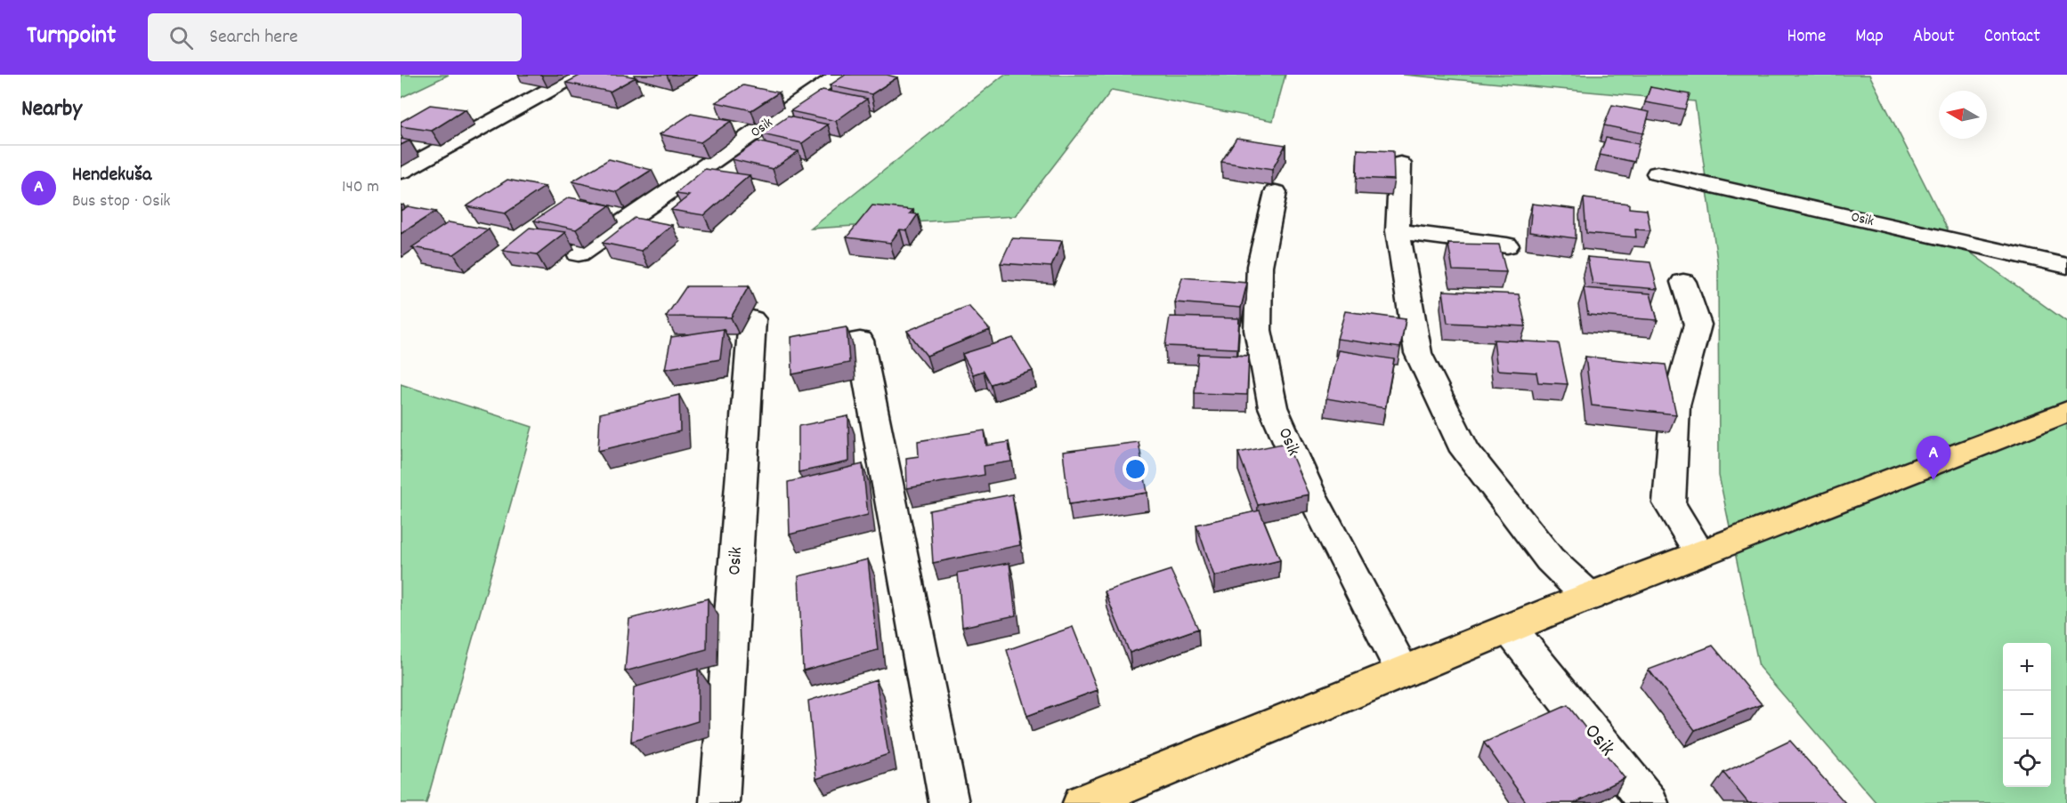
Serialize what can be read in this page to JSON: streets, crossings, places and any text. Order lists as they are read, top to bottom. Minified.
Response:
{"streets":{"street":["Osik"]},"north":"left","page":{"header":"Turnpoint","search":"Search here","nav":["Home","Map","About","Contact"],"heading":"Nearby","list":[{"mark":"A","name":"Hendekuša","note":"Bus stop · Osik","value":"140 m"}],"pins":"A","map_buttons":["+","−"]}}
